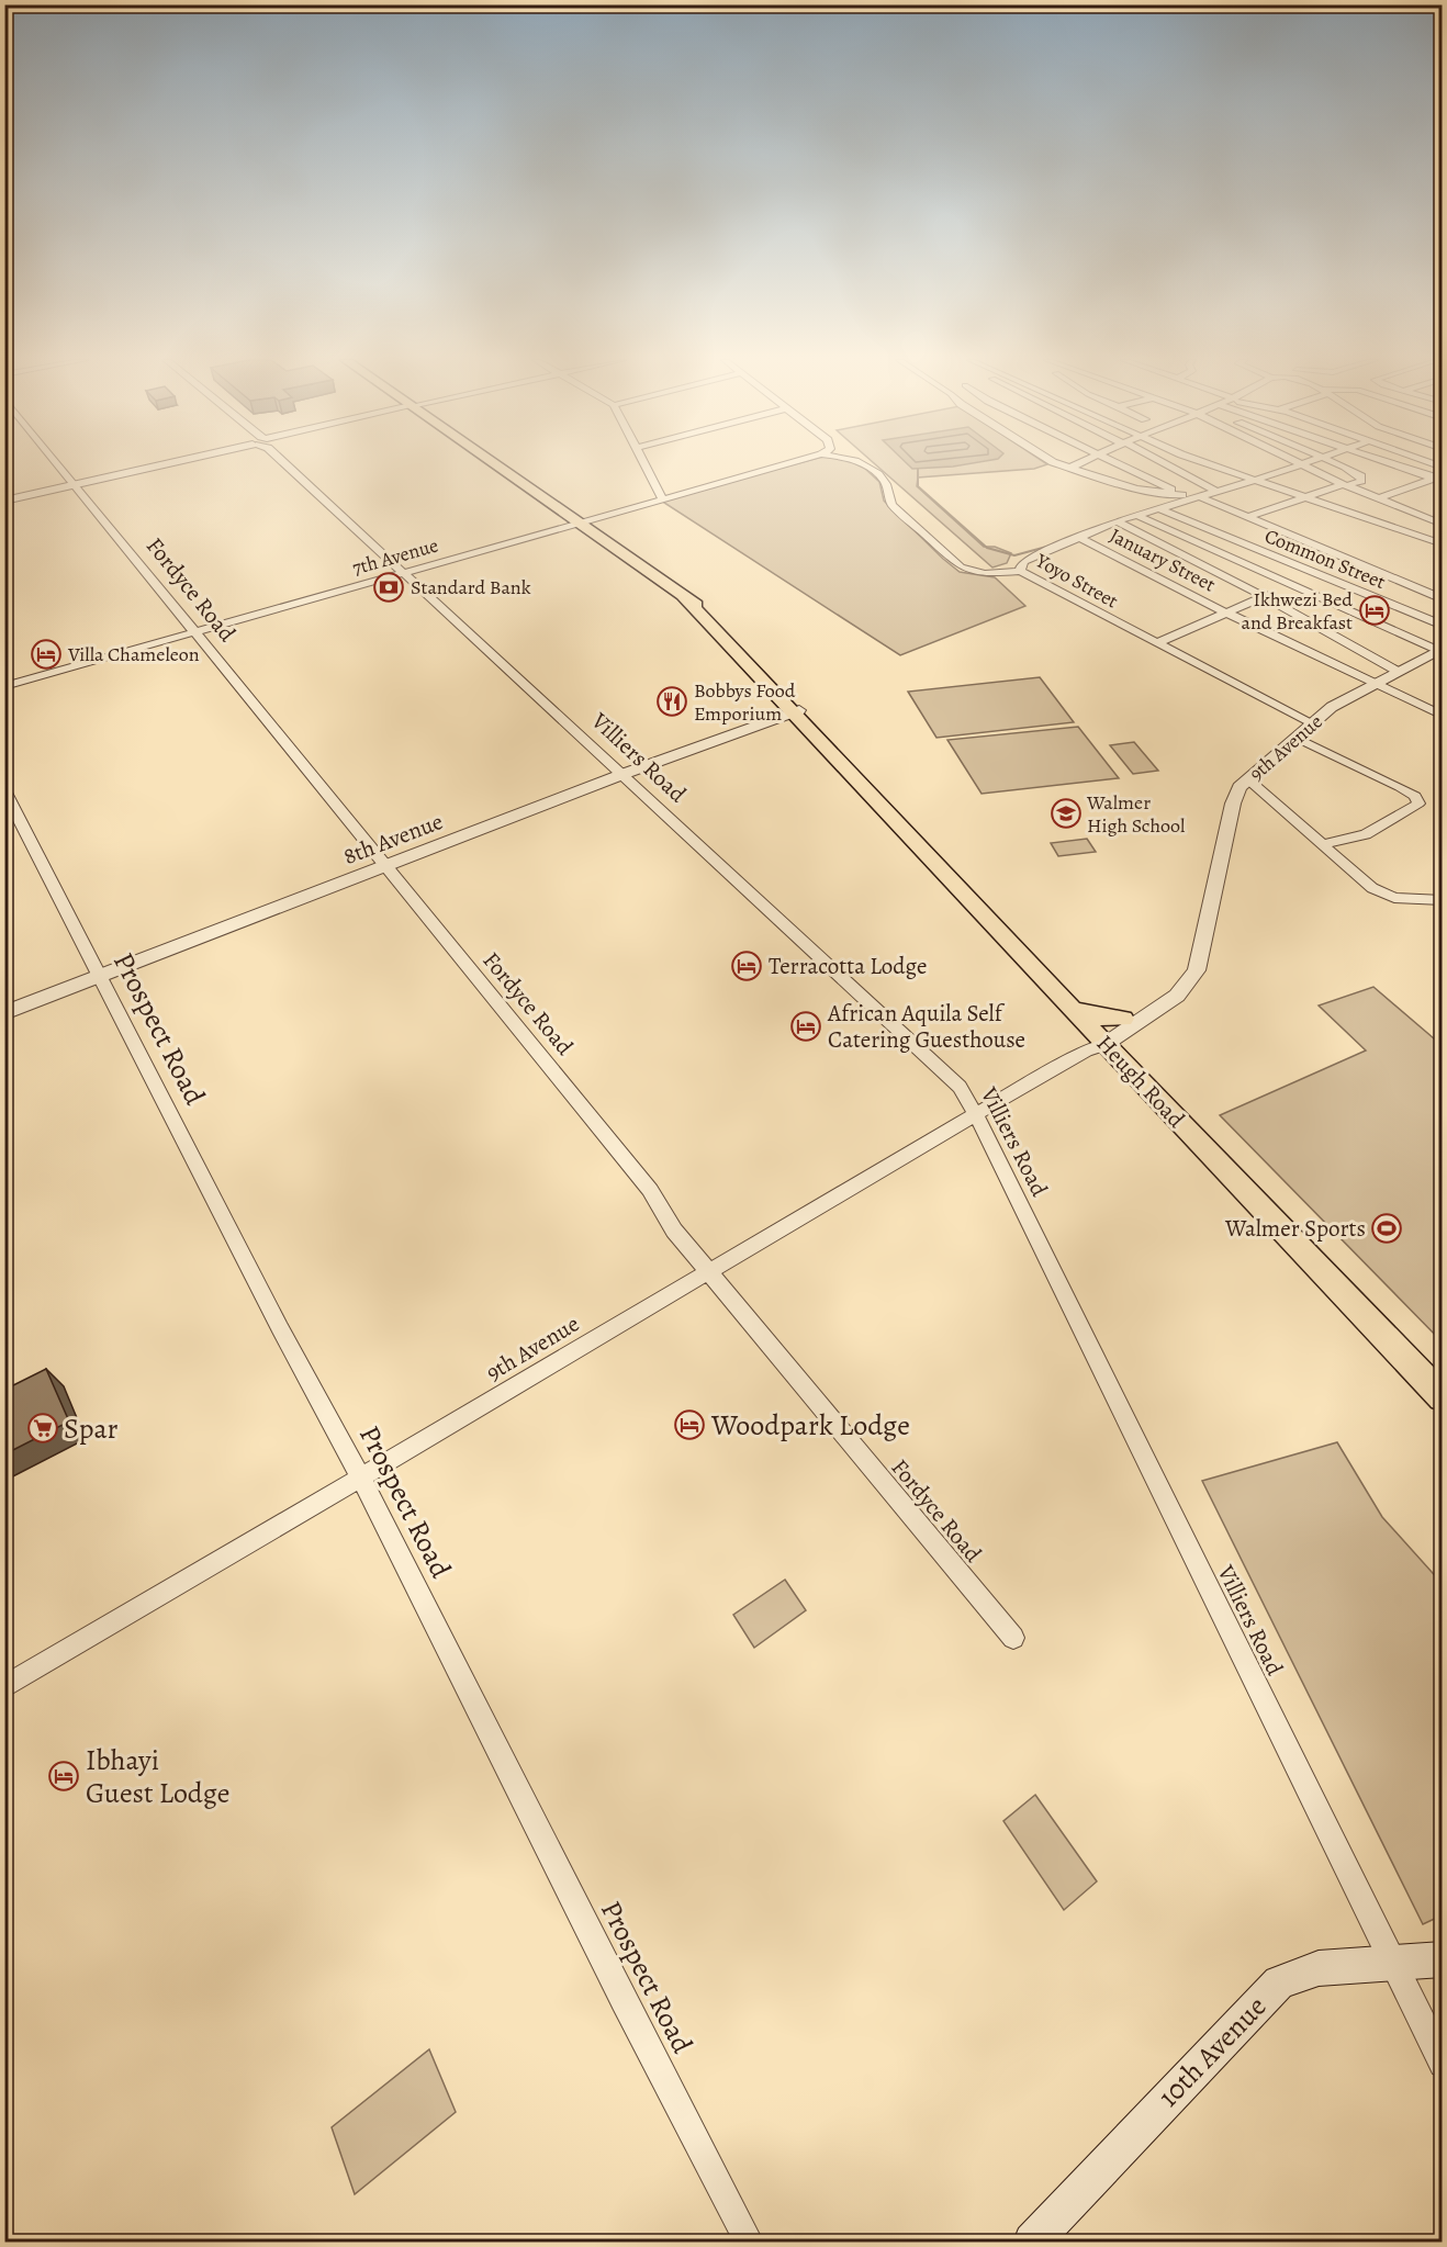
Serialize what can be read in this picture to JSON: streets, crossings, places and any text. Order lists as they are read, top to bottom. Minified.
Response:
{"streets":{"main road":["Heugh Road","10th Avenue"],"street":["7th Avenue","Common Street","January Street","Yoyo Street","Fordyce Road","9th Avenue","Villiers Road","8th Avenue","Prospect Road"]},"crossings":[["7th Avenue","Fordyce Road"],["7th Avenue","Villiers Road"],["7th Avenue","Heugh Road"],["Common Street","Yoyo Street"],["January Street","Yoyo Street"],["January Street","9th Avenue"],["Yoyo Street","9th Avenue"],["Fordyce Road","9th Avenue"],["Fordyce Road","8th Avenue"],["9th Avenue","Villiers Road"],["9th Avenue","Prospect Road"],["9th Avenue","Heugh Road"],["Villiers Road","8th Avenue"],["Villiers Road","10th Avenue"],["8th Avenue","Prospect Road"],["8th Avenue","Heugh Road"]],"places":{"bank":["Standard Bank"],"hotel":["Ikhwezi Bed and Breakfast","Villa Chameleon","Terracotta Lodge","African Aquila Self Catering Guesthouse","Woodpark Lodge","Ibhayi Guest Lodge"],"restaurant":["Bobbys Food Emporium"],"school or university":["Walmer High School"],"sports":["Walmer Sports"],"supermarket":["Spar"]}}
